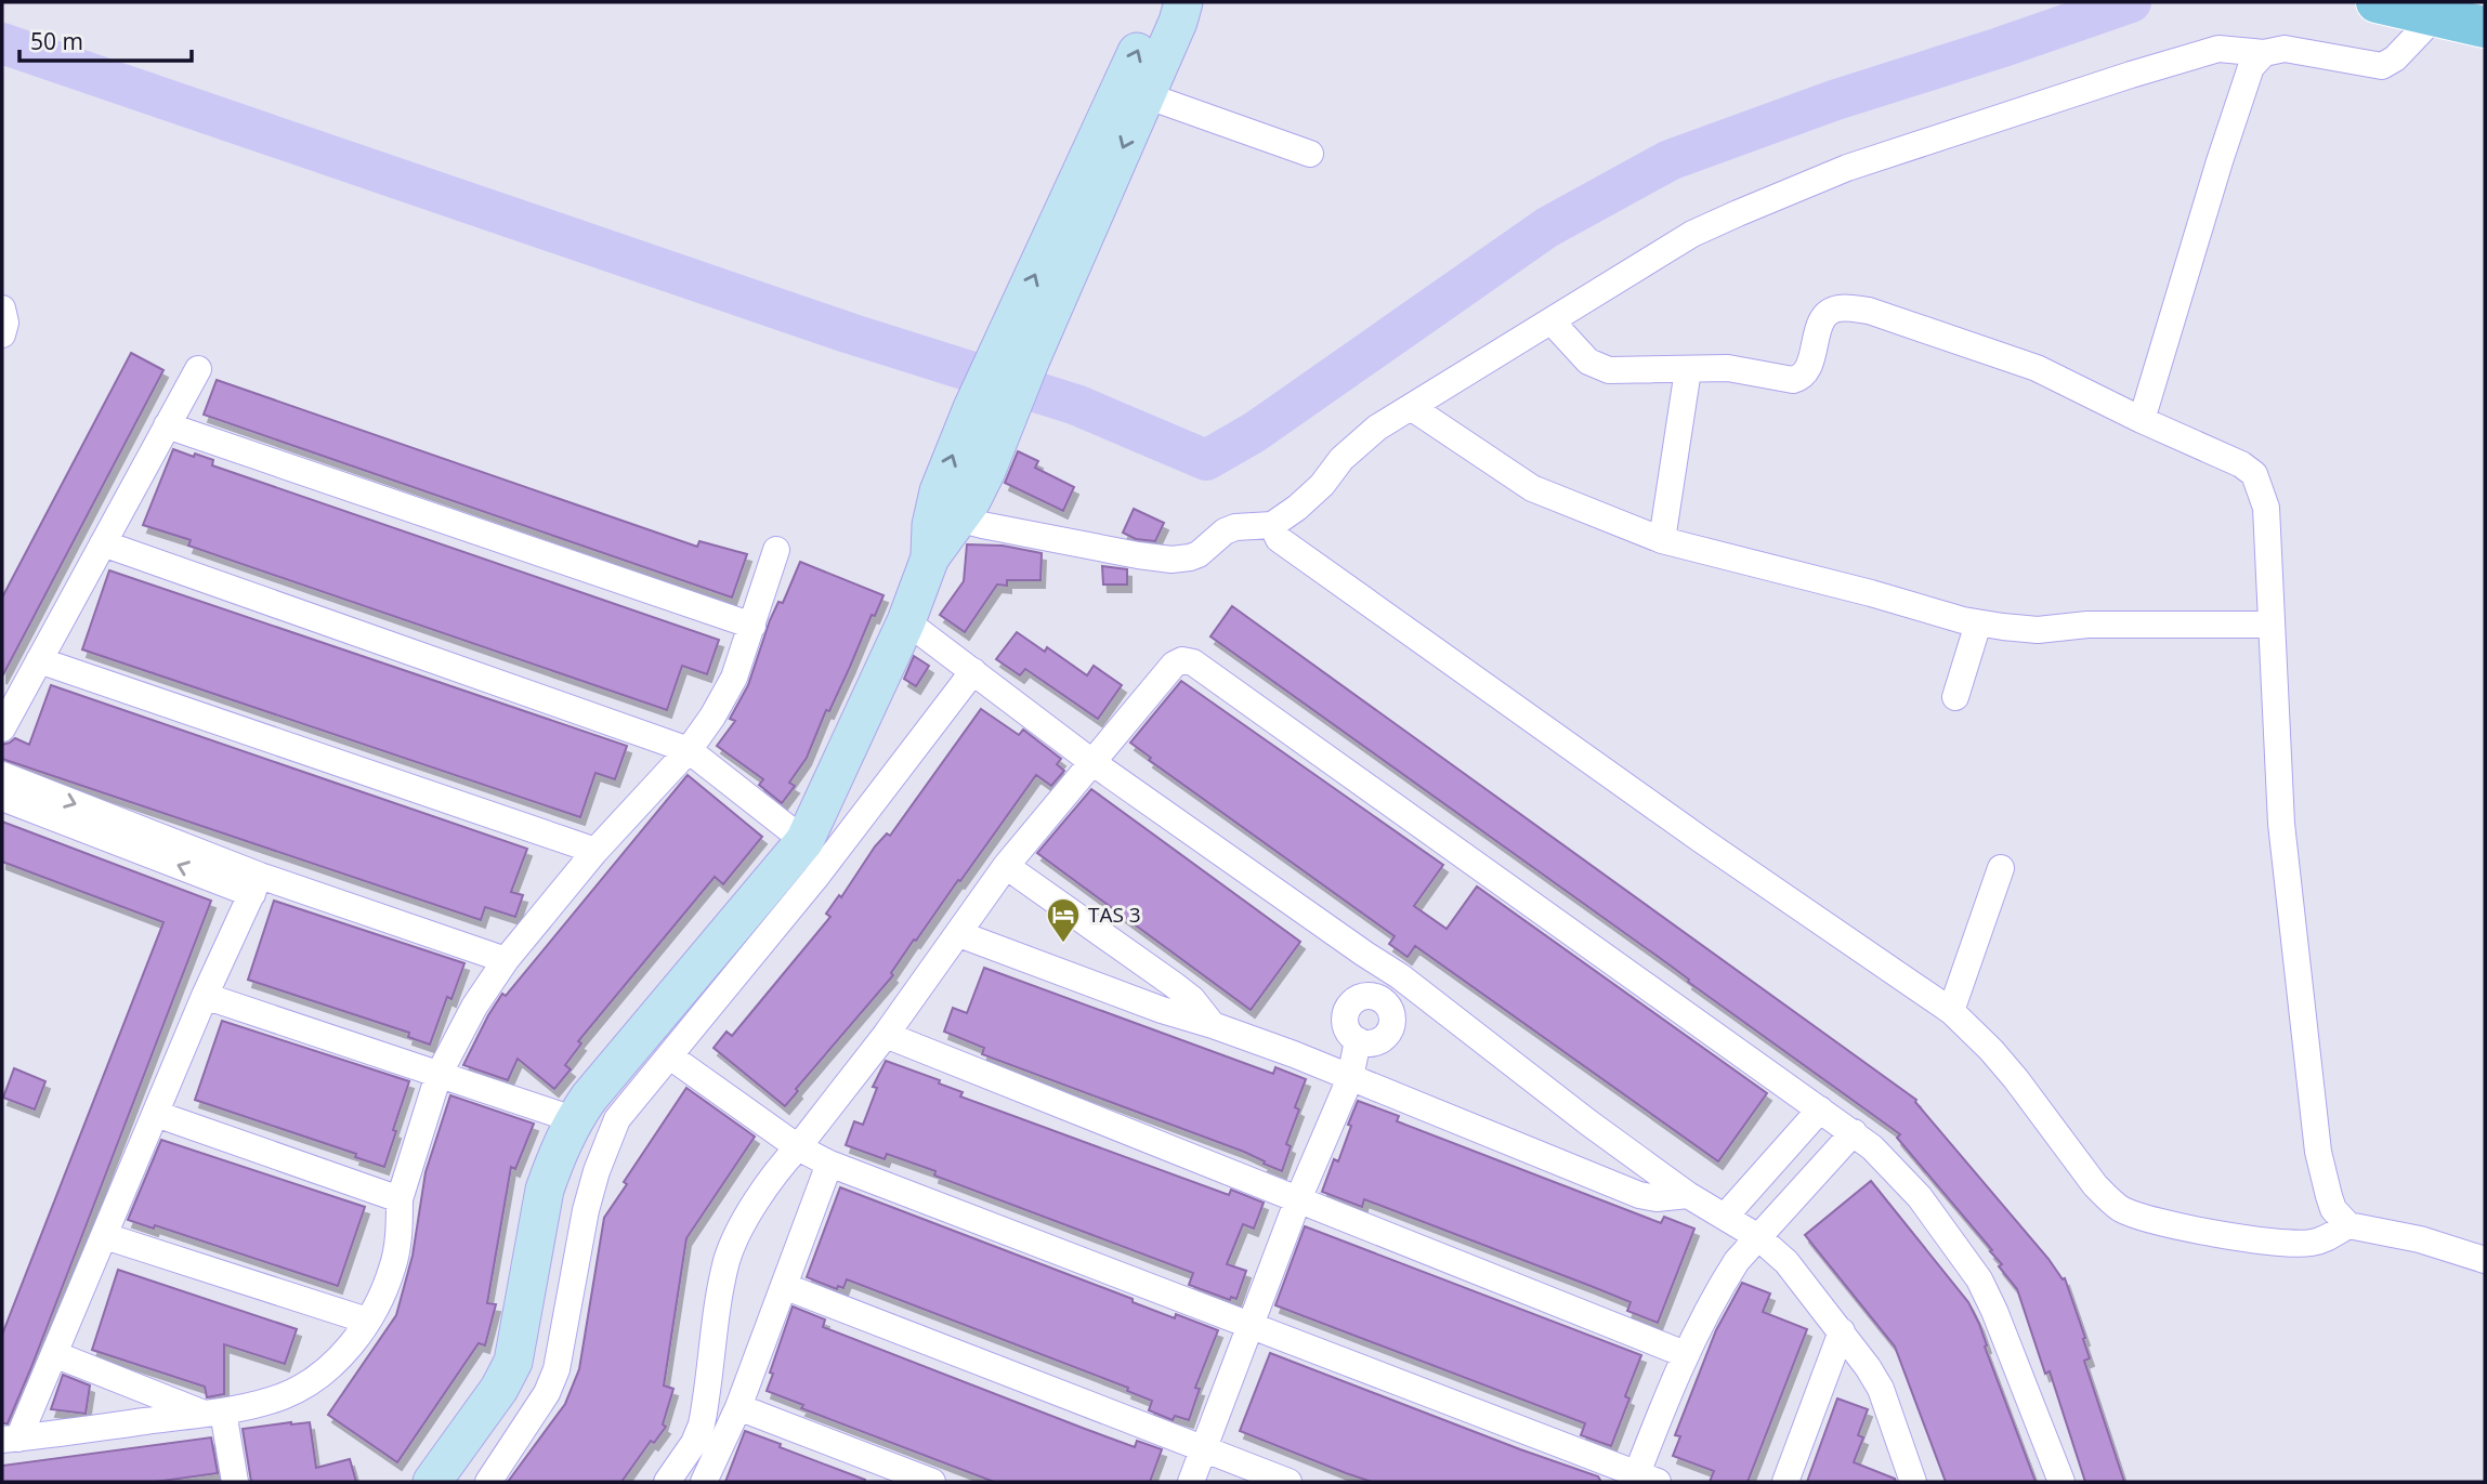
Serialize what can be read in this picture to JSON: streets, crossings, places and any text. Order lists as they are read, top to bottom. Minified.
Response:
{"places":{"hotel":["TAS 3"]},"scale_bar":"50 m"}
